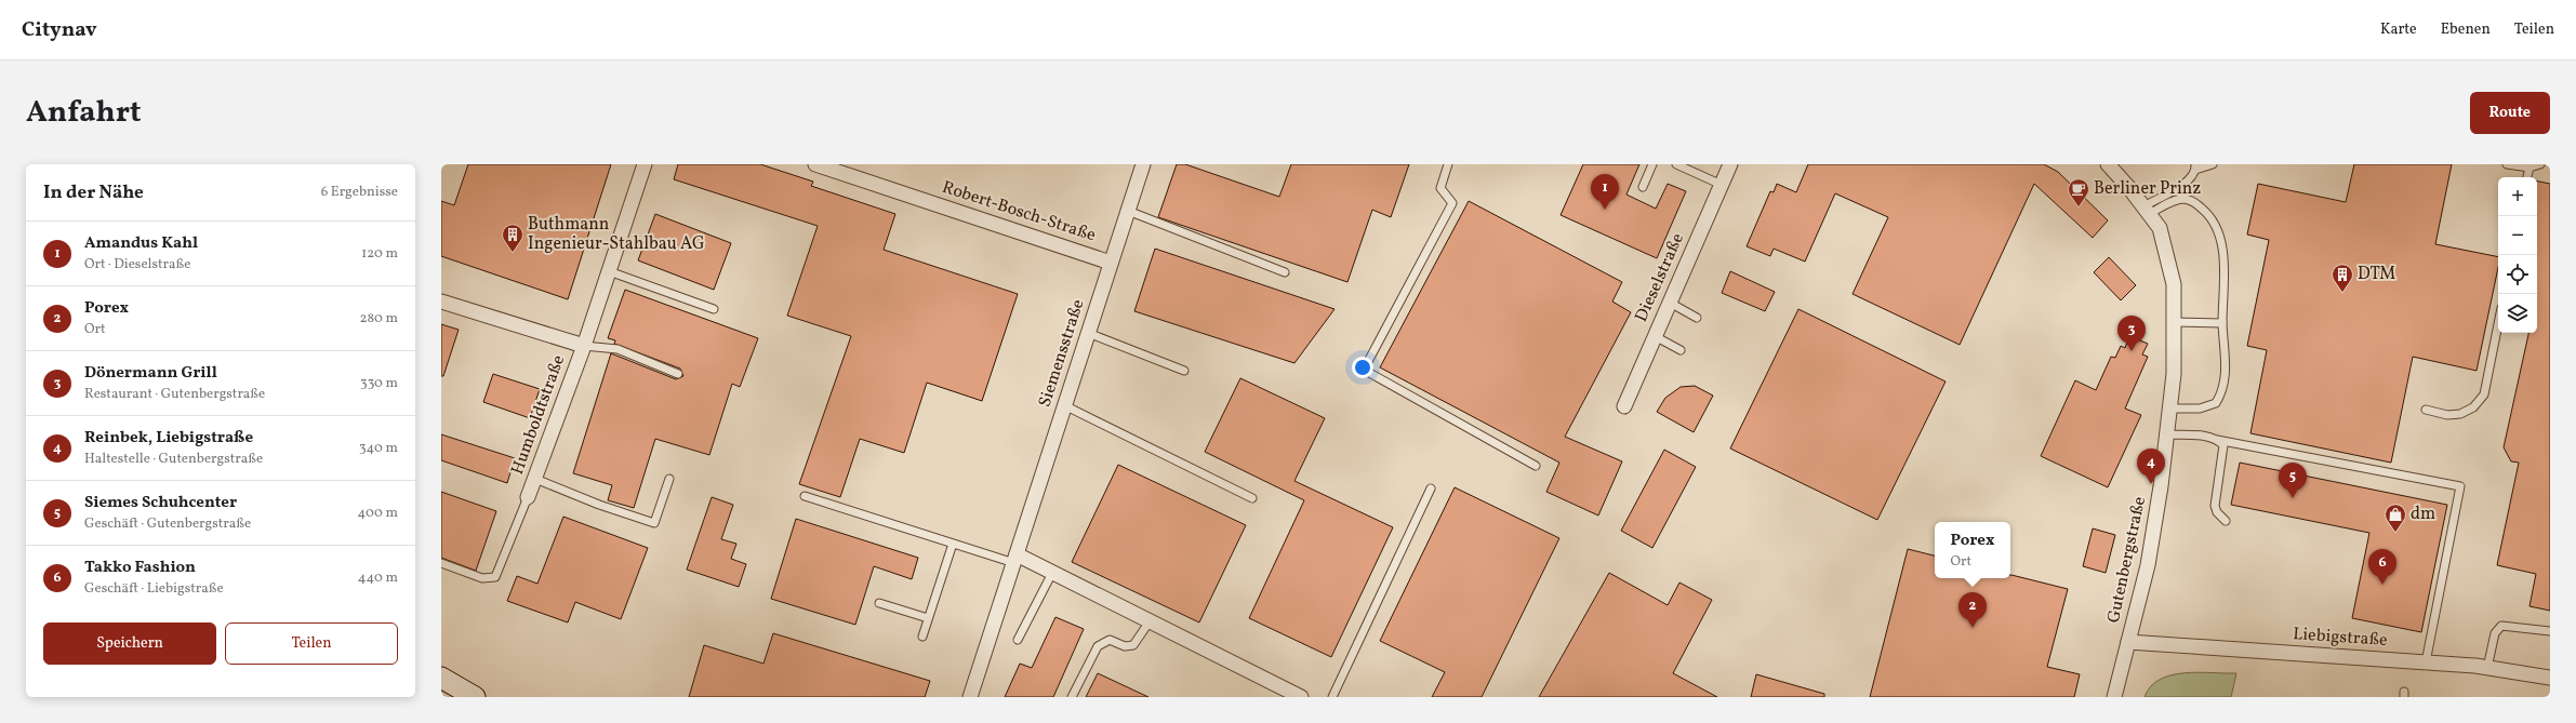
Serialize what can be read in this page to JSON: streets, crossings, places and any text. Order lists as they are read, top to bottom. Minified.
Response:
{"streets":{"street":["Robert-Bosch-Straße","Dieselstraße","Siemensstraße","Humboldtstraße","Gutenbergstraße","Liebigstraße"]},"crossings":[["Robert-Bosch-Straße","Siemensstraße"],["Gutenbergstraße","Liebigstraße"]],"places":{"cafe":["Berliner Prinz"],"building":["Buthmann Ingenieur-Stahlbau AG","DTM"],"shop":["dm"]},"page":{"header":"Citynav","nav":["Karte","Ebenen","Teilen"],"title":"Anfahrt","buttons":["Route",["Speichern","Teilen"]],"heading":["In der Nähe","6 Ergebnisse"],"pins":["1","3","4","5","6","2"],"map_buttons":["+","−"],"list":[{"mark":"1","name":"Amandus Kahl","note":"Ort · Dieselstraße","value":"120 m"},{"mark":"2","name":"Porex","note":"Ort","value":"280 m"},{"mark":"3","name":"Dönermann Grill","note":"Restaurant · Gutenbergstraße","value":"330 m"},{"mark":"4","name":"Reinbek, Liebigstraße","note":"Haltestelle · Gutenbergstraße","value":"340 m"},{"mark":"5","name":"Siemes Schuhcenter","note":"Geschäft · Gutenbergstraße","value":"400 m"},{"mark":"6","name":"Takko Fashion","note":"Geschäft · Liebigstraße","value":"440 m"}],"popup":["Porex","Ort"]}}
